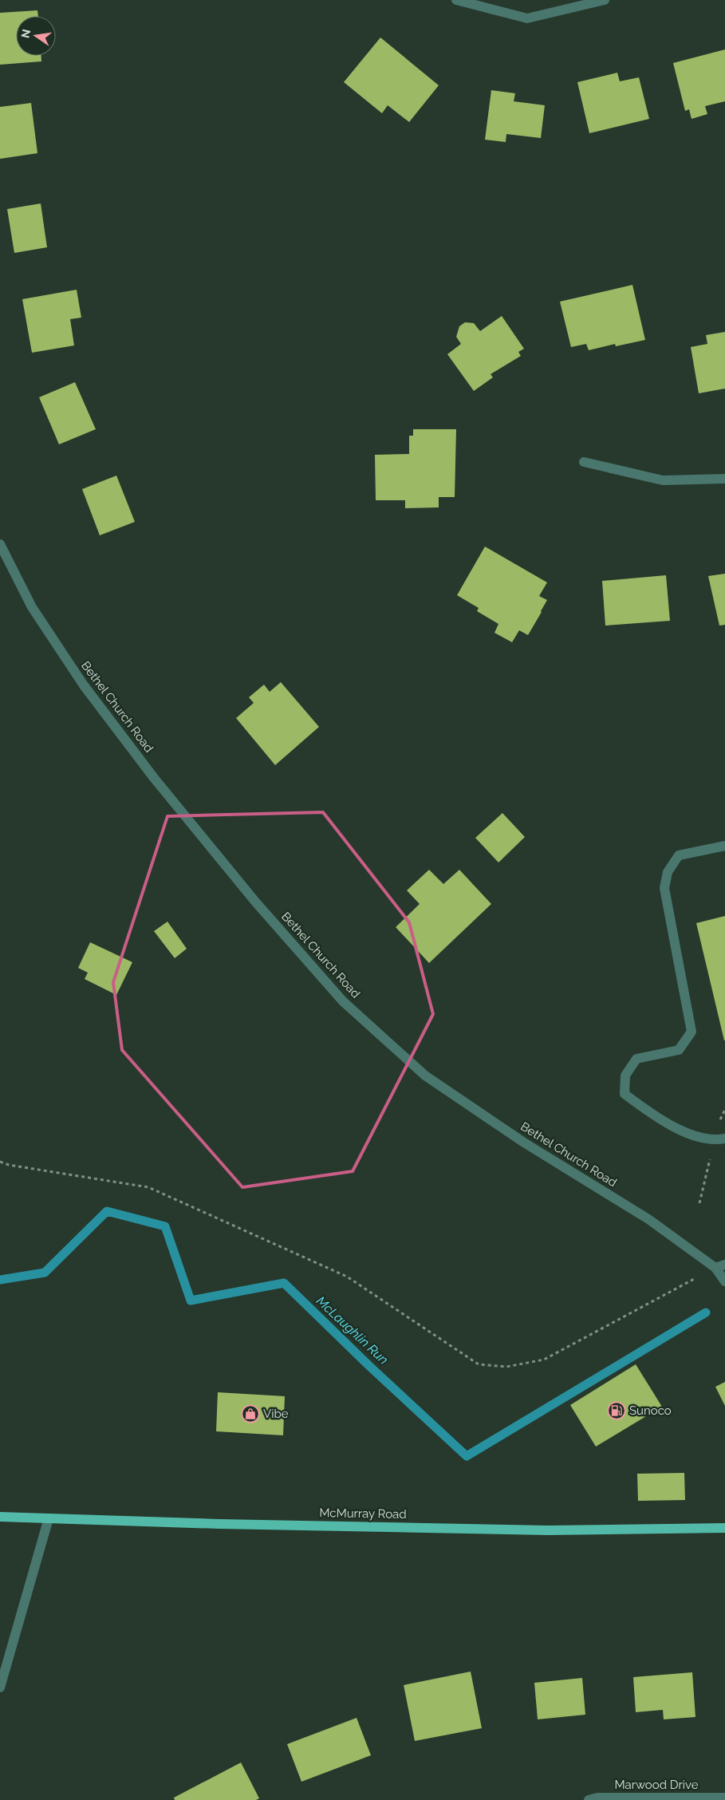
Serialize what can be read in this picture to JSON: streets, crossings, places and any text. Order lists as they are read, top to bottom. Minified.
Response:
{"streets":{"main road":["McMurray Road"],"street":["Bethel Church Road","Marwood Drive"]},"water":["McLaughlin Run"],"places":{"fuel station":["Sunoco"],"shop":["Vibe"]},"north":"left"}
